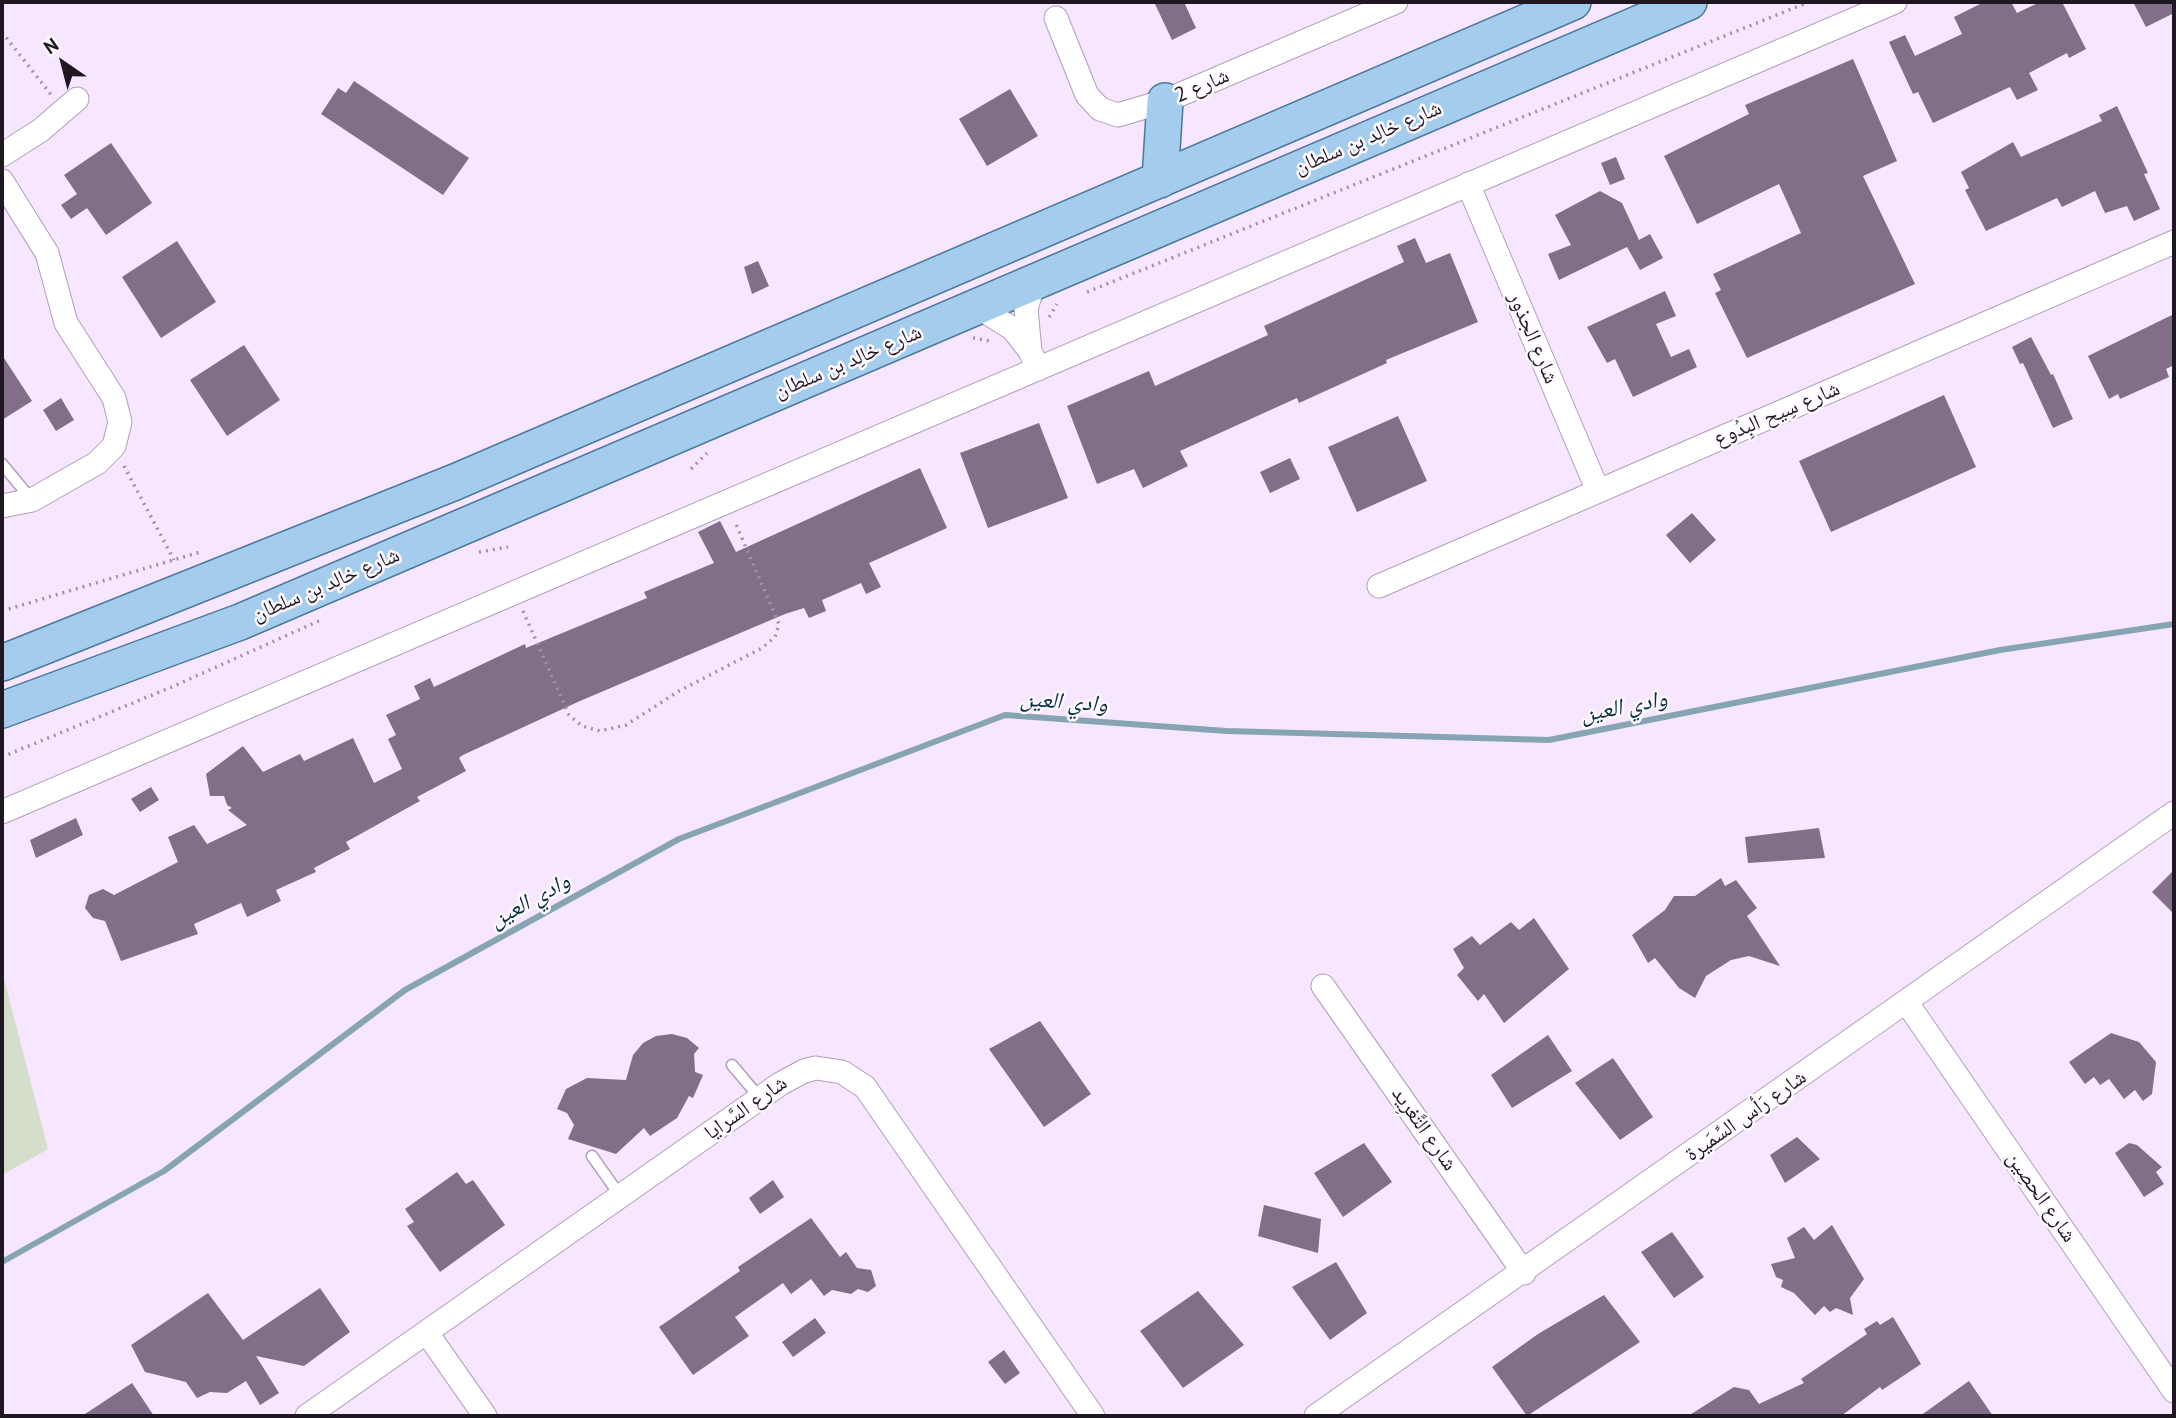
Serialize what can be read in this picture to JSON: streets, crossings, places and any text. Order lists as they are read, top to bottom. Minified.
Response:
{"streets":{"main road":["شارع خالِد بن سلطان"],"street":["شارع 2","شارع الجذور","شارع سِيح البِدُوع","شارع السَّرايا","شارع رَأس السِّمَيرة","شارع التَّغرِيد","شارع الحصِين"]},"crossings":[["شارع الجذور","شارع سِيح البِدُوع"],["شارع رَأس السِّمَيرة","شارع التَّغرِيد"],["شارع رَأس السِّمَيرة","شارع الحصِين"]],"water":["وادي العين"],"north":"top left"}
